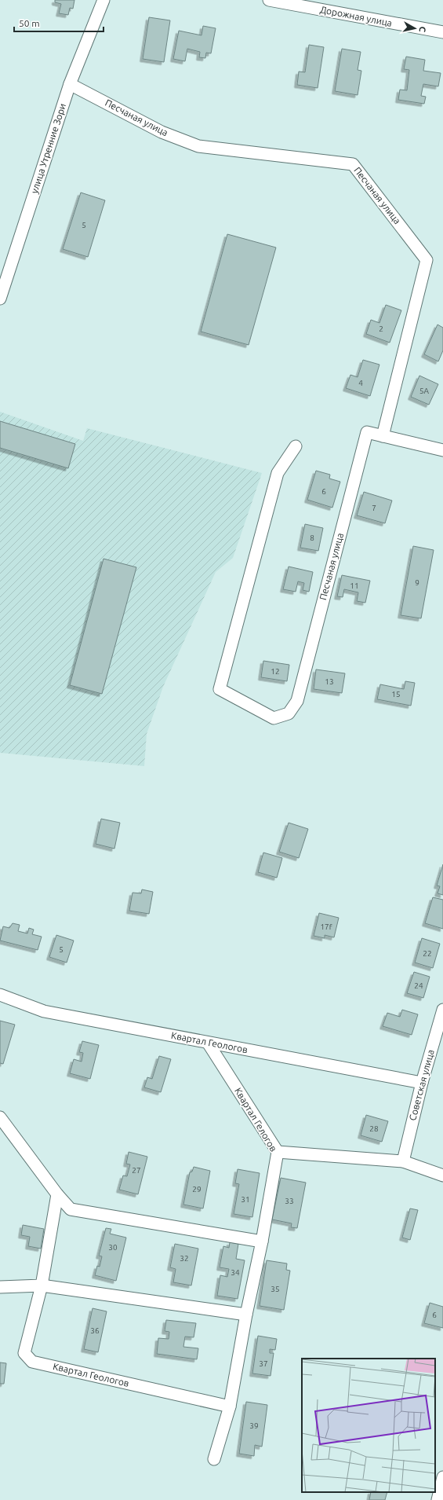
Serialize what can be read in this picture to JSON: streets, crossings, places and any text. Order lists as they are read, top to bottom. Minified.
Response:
{"streets":{"street":["Дорожная улица","Песчаная улица","улица Утренние Зори","Квартал Геологов","Советская улица","Квартал Гелогов"]},"crossings":[["Песчаная улица","улица Утренние Зори"],["Квартал Геологов","Советская улица"],["Квартал Геологов","Квартал Гелогов"]],"house_numbers":["5","2","4","5А","6","7","8","9","11","12","13","15","17f","5","22","24","28","27","29","31","33","30","32","34","35","6","36","37","39"],"scale_bar":"50 m","north":"right"}
